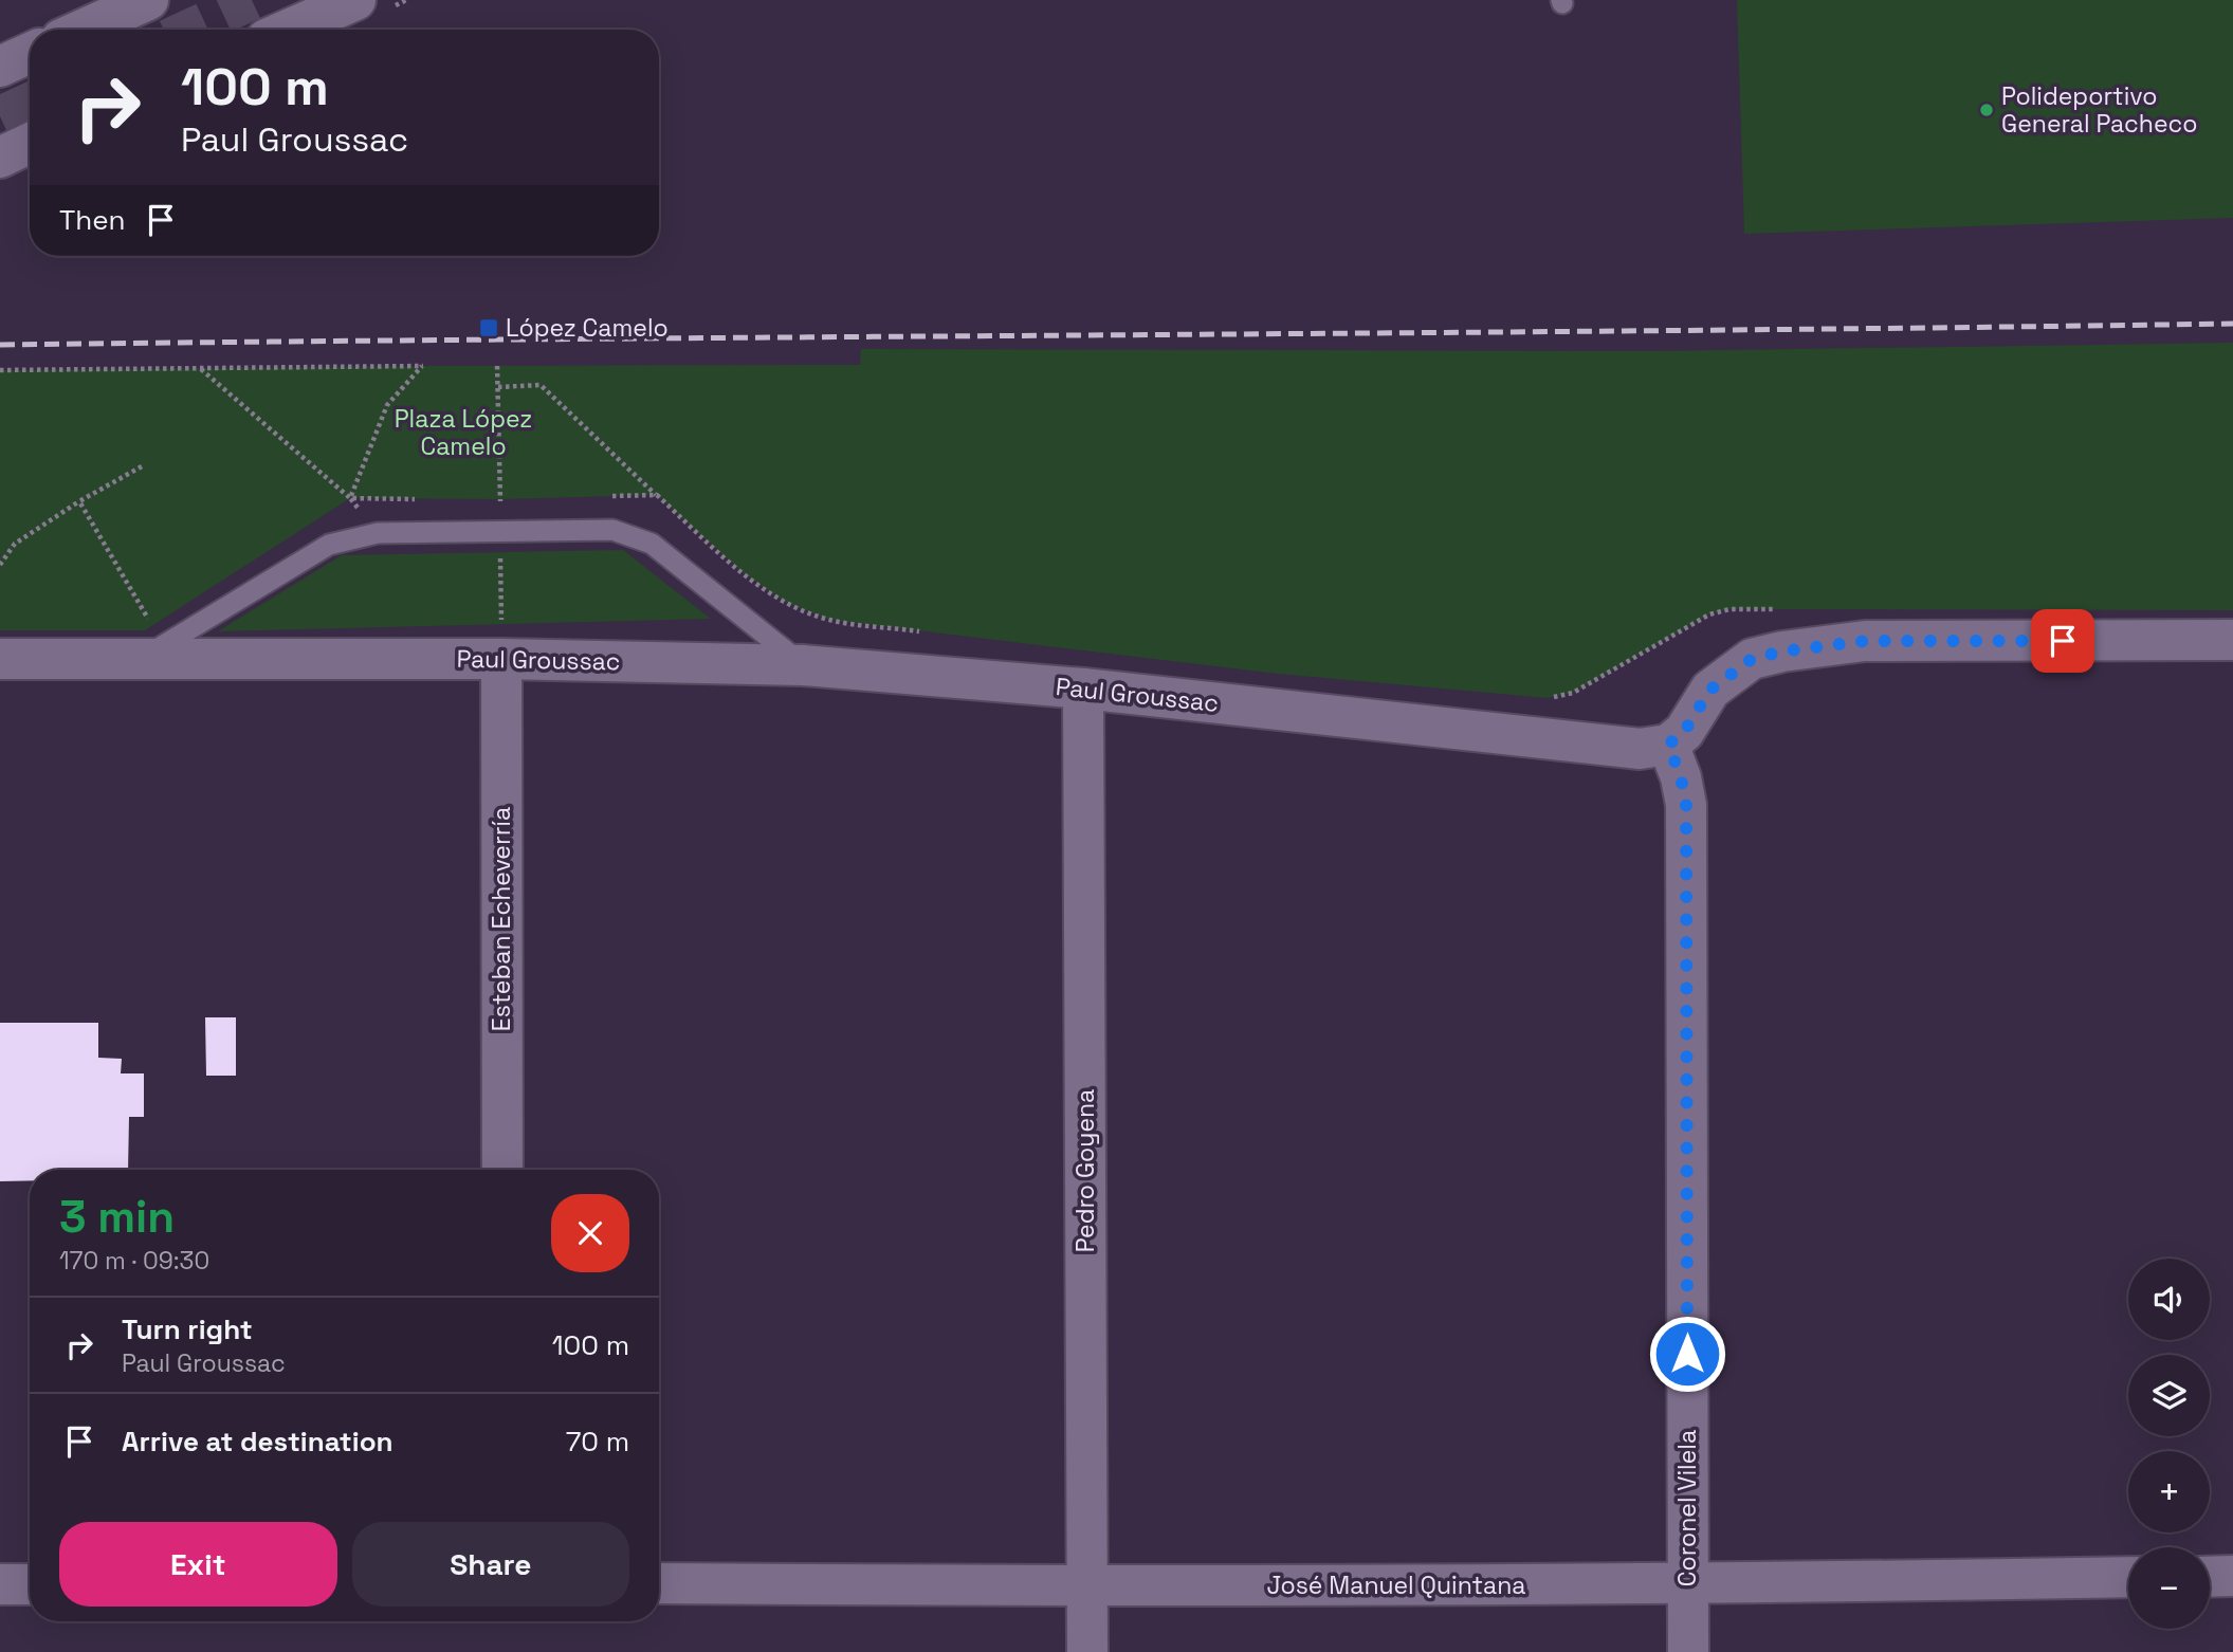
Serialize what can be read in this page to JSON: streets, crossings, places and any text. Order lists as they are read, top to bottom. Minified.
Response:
{"streets":{"street":["Paul Groussac","Esteban Echeverría","Pedro Goyena","Coronel Vilela","José Manuel Quintana"]},"crossings":[["Paul Groussac","Esteban Echeverría"],["Paul Groussac","Pedro Goyena"],["Paul Groussac","Coronel Vilela"],["Pedro Goyena","José Manuel Quintana"],["Coronel Vilela","José Manuel Quintana"]],"parks":["Plaza López Camelo"],"places":{"other":["Polideportivo General Pacheco"],"transit":["López Camelo"]},"page":{"turn":["100 m","Paul Groussac"],"then":"Then","heading":["3 min","170 m · 09:30"],"map_buttons":["+","−"],"list":[{"name":"Turn right","note":"Paul Groussac","value":"100 m"},{"name":"Arrive at destination","value":"70 m"}],"buttons":["Exit","Share"]}}
